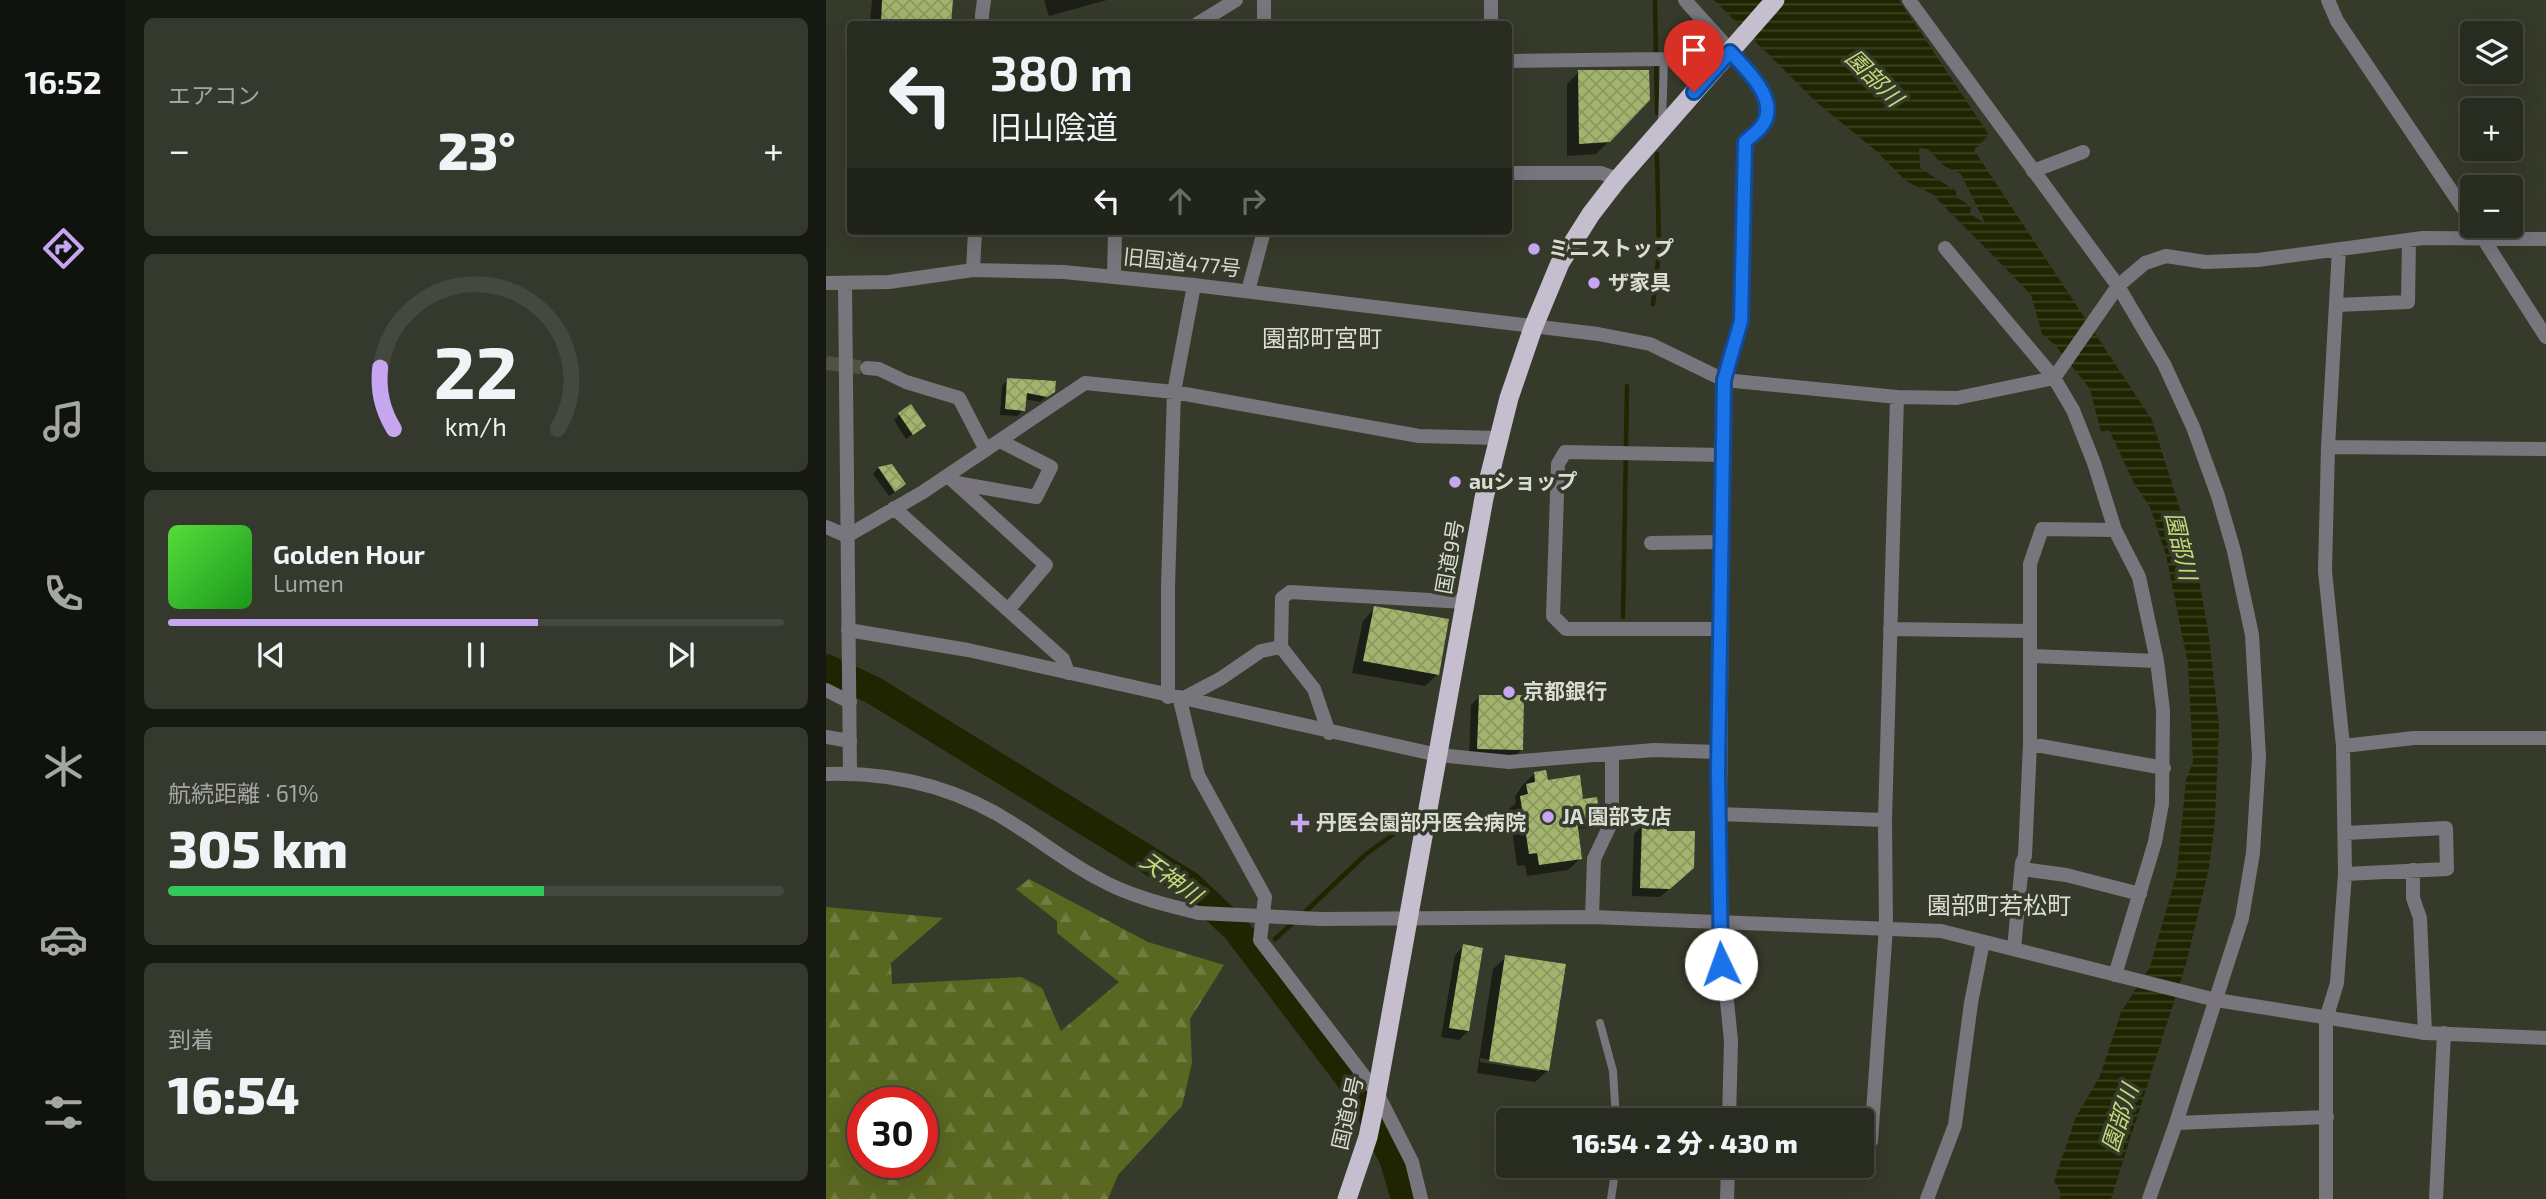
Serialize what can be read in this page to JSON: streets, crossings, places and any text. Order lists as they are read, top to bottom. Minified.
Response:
{"streets":{"highway":["国道9号"],"street":["旧国道477号"]},"crossings":[["旧国道477号","国道9号"]],"districts":["園部町宮町","園部町若松町"],"water":["園部川","天神川"],"places":{"other":["ミニストップ","ザ家具","auショップ","京都銀行","JA 園部支店"],"health":["丹医会園部丹医会病院"]},"page":{"tabs":"16:52","tile":["エアコン",["航続距離 · 61%","305 km"],["到着","16:54"]],"map_buttons":["+","−"],"turn":["380 m","旧山陰道"],"heat":["−","23°","+"],"song":["Golden Hour","Lumen"],"limit":"30","trip":"16:54 · 2 分 · 430 m","gauge":["22","km/h"]}}
